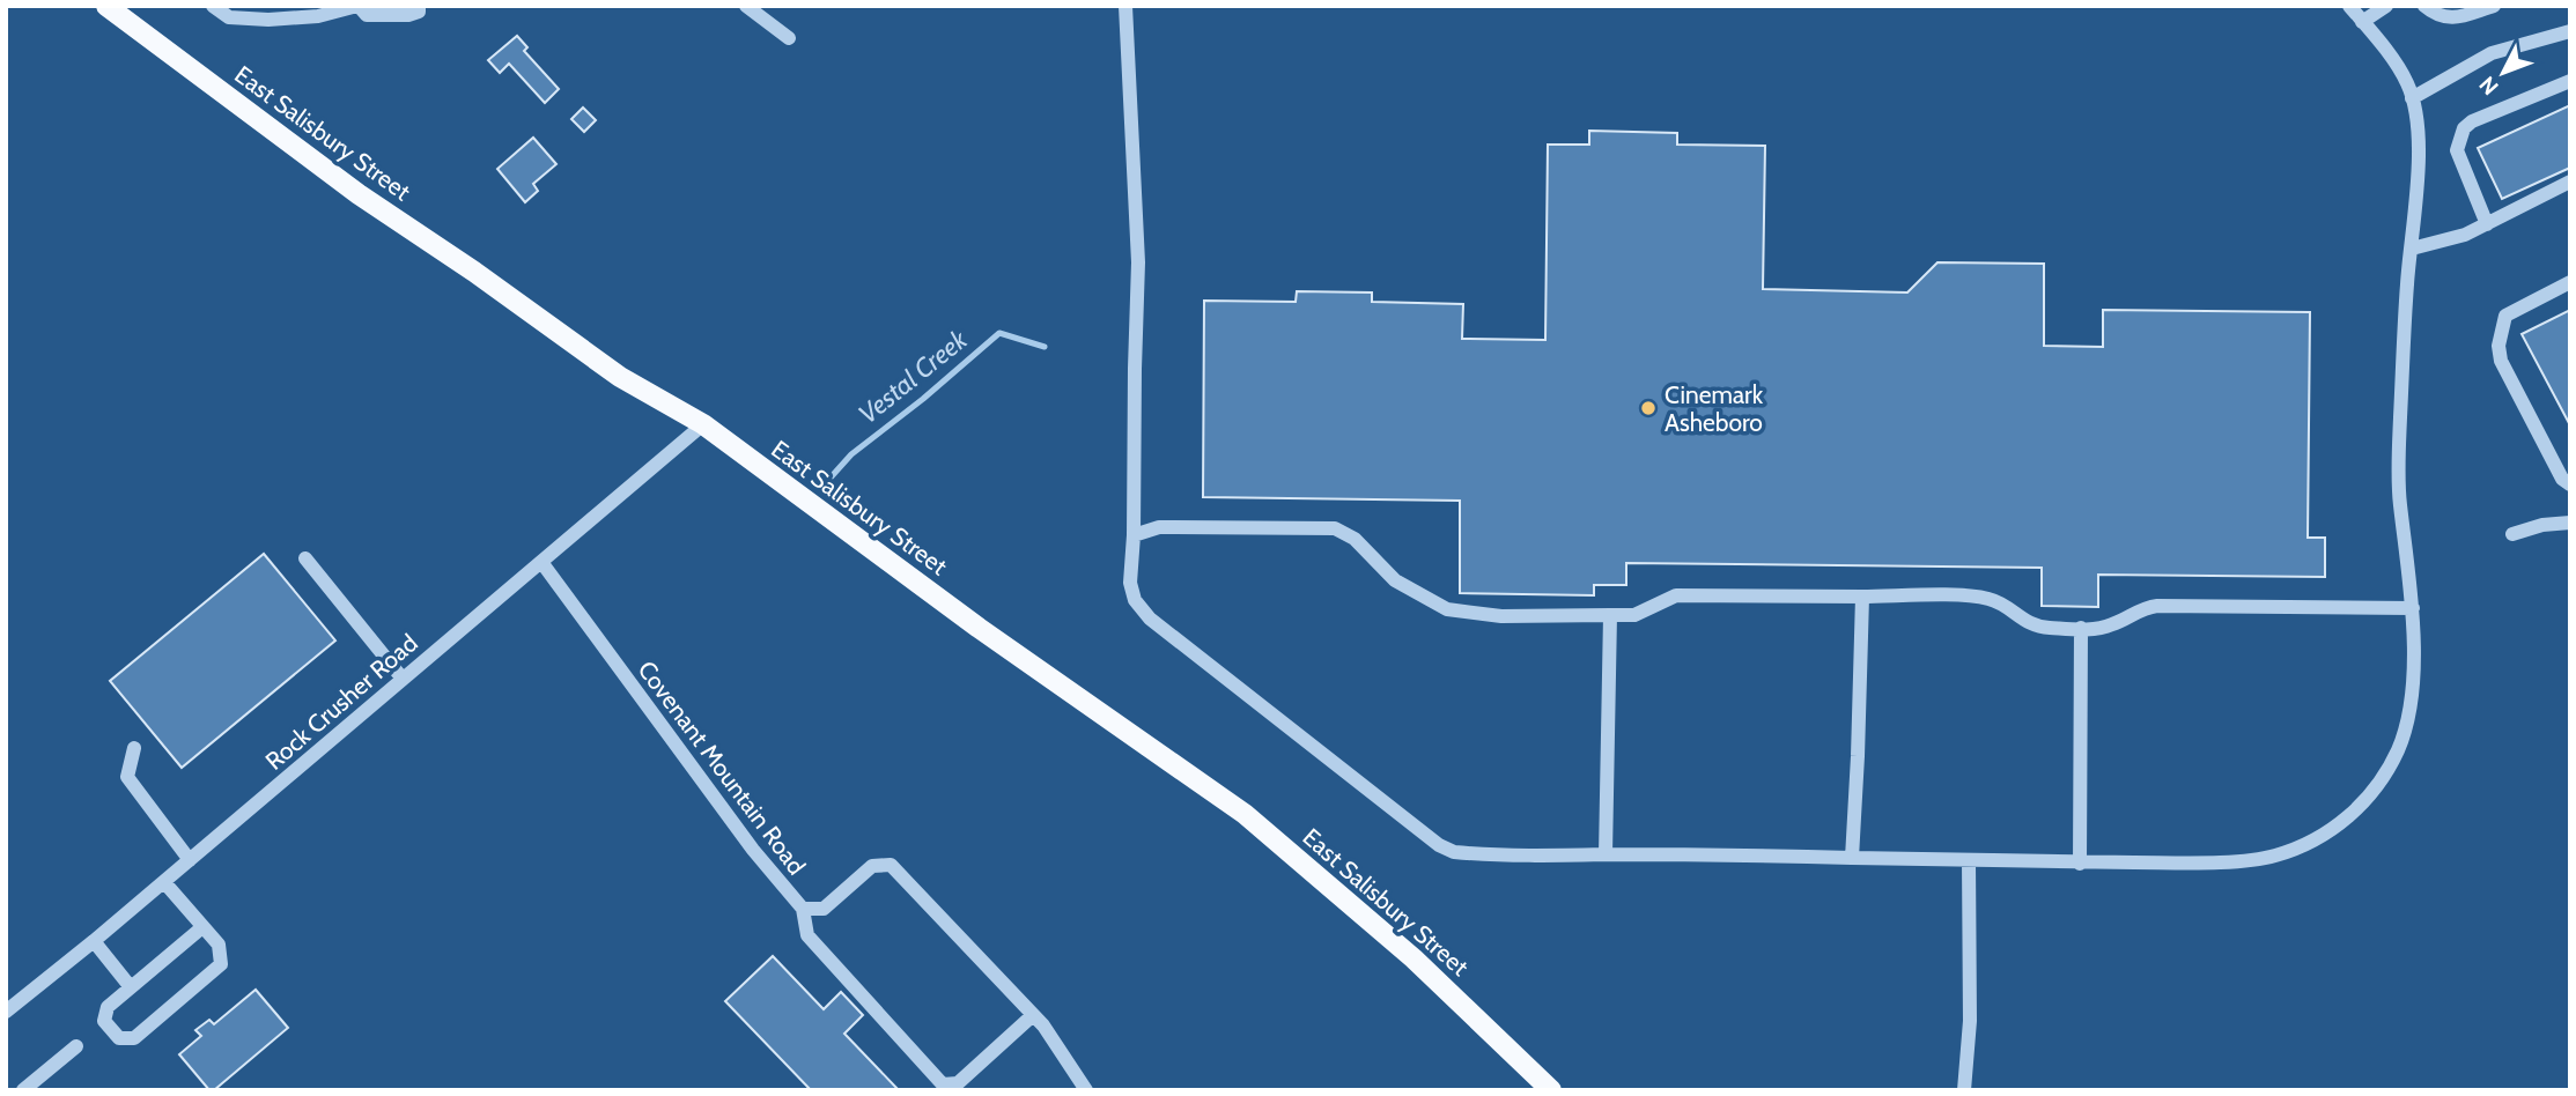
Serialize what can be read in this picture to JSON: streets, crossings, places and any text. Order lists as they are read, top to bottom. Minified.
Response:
{"streets":{"main road":["East Salisbury Street"],"street":["Rock Crusher Road","Covenant Mountain Road"]},"crossings":[["East Salisbury Street","Rock Crusher Road"],["Rock Crusher Road","Covenant Mountain Road"]],"water":["Vestal Creek"],"places":["Cinemark Asheboro"],"north":"bottom left"}
